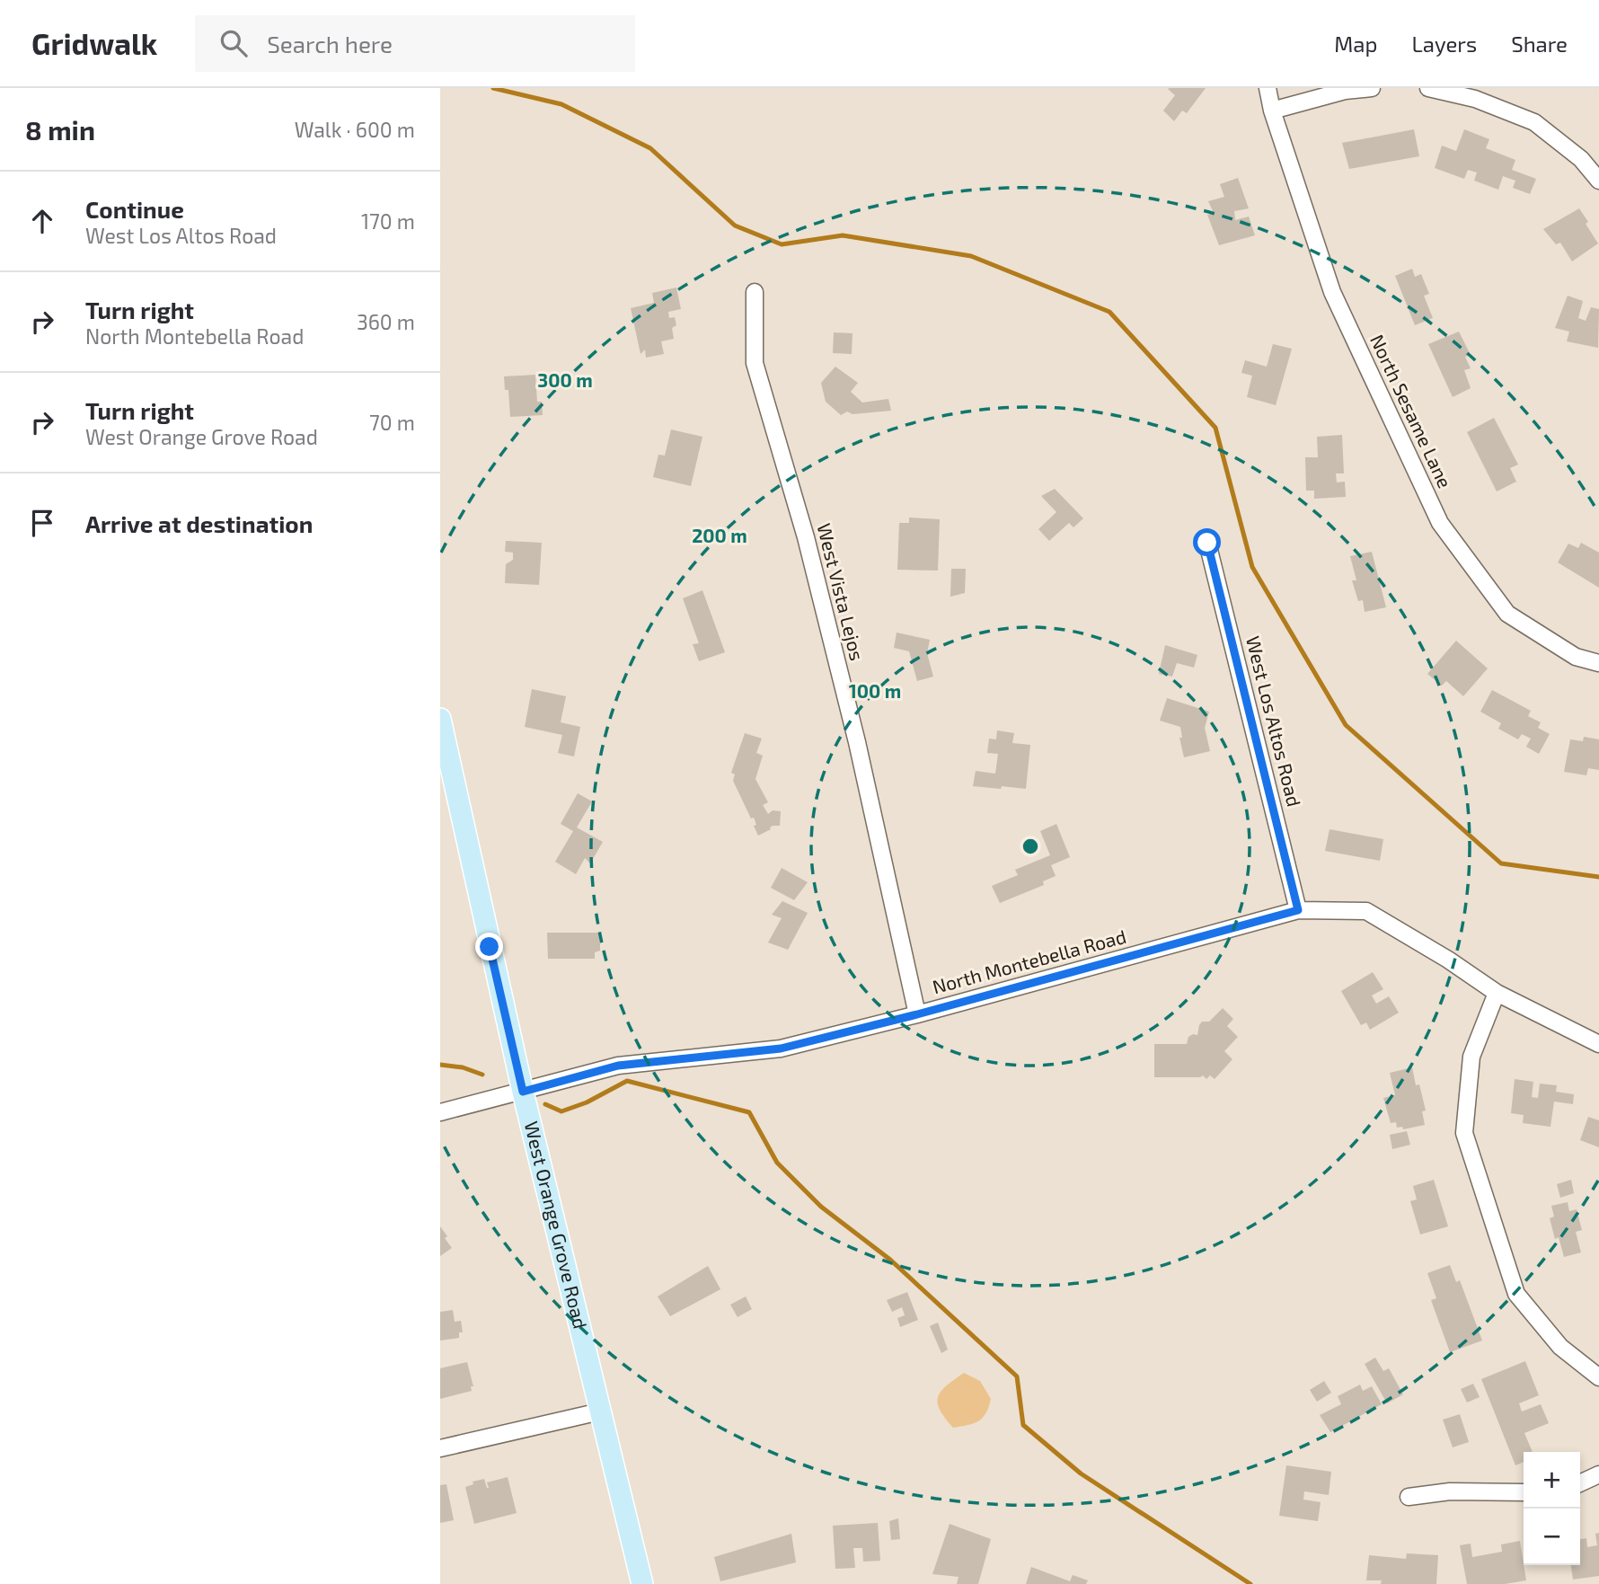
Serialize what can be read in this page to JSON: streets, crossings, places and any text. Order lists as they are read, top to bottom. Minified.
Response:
{"streets":{"main road":["West Orange Grove Road"],"street":["North Sesame Lane","West Vista Lejos","West Los Altos Road","North Montebella Road"]},"crossings":[["West Vista Lejos","North Montebella Road"],["West Los Altos Road","North Montebella Road"],["North Montebella Road","West Orange Grove Road"]],"page":{"header":"Gridwalk","search":"Search here","nav":["Map","Layers","Share"],"heading":["8 min","Walk · 600 m"],"list":[["Continue","West Los Altos Road","170 m"],["Turn right","North Montebella Road","360 m"],["Turn right","West Orange Grove Road","70 m"],"Arrive at destination"],"map_buttons":["+","−"]},"rings":["300 m","200 m","100 m"]}
